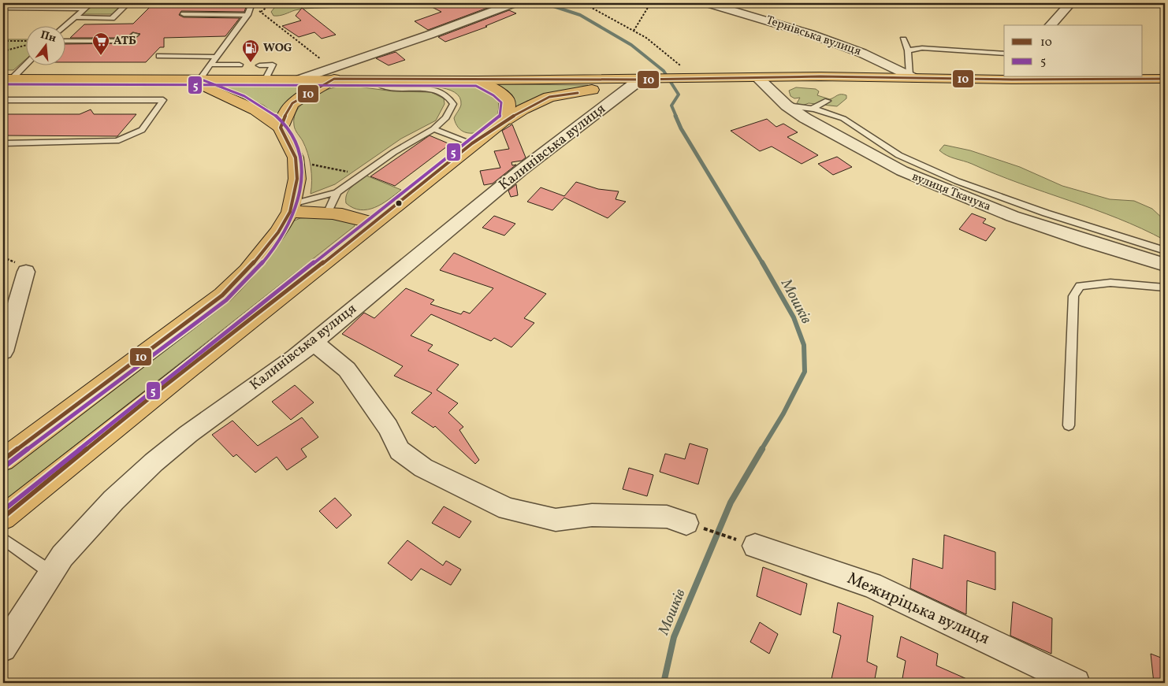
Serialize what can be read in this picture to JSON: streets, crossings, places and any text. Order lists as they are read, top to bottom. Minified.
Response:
{"streets":{"street":["Тернівська вулиця","Калинівська вулиця","вулиця Ткачука","Межиріцька вулиця"]},"water":["Мошків"],"places":{"supermarket":["АТБ"],"fuel station":["WOG"]},"lines":["transit line 10","transit line 5"],"legend":["10","5"],"north":"top"}
